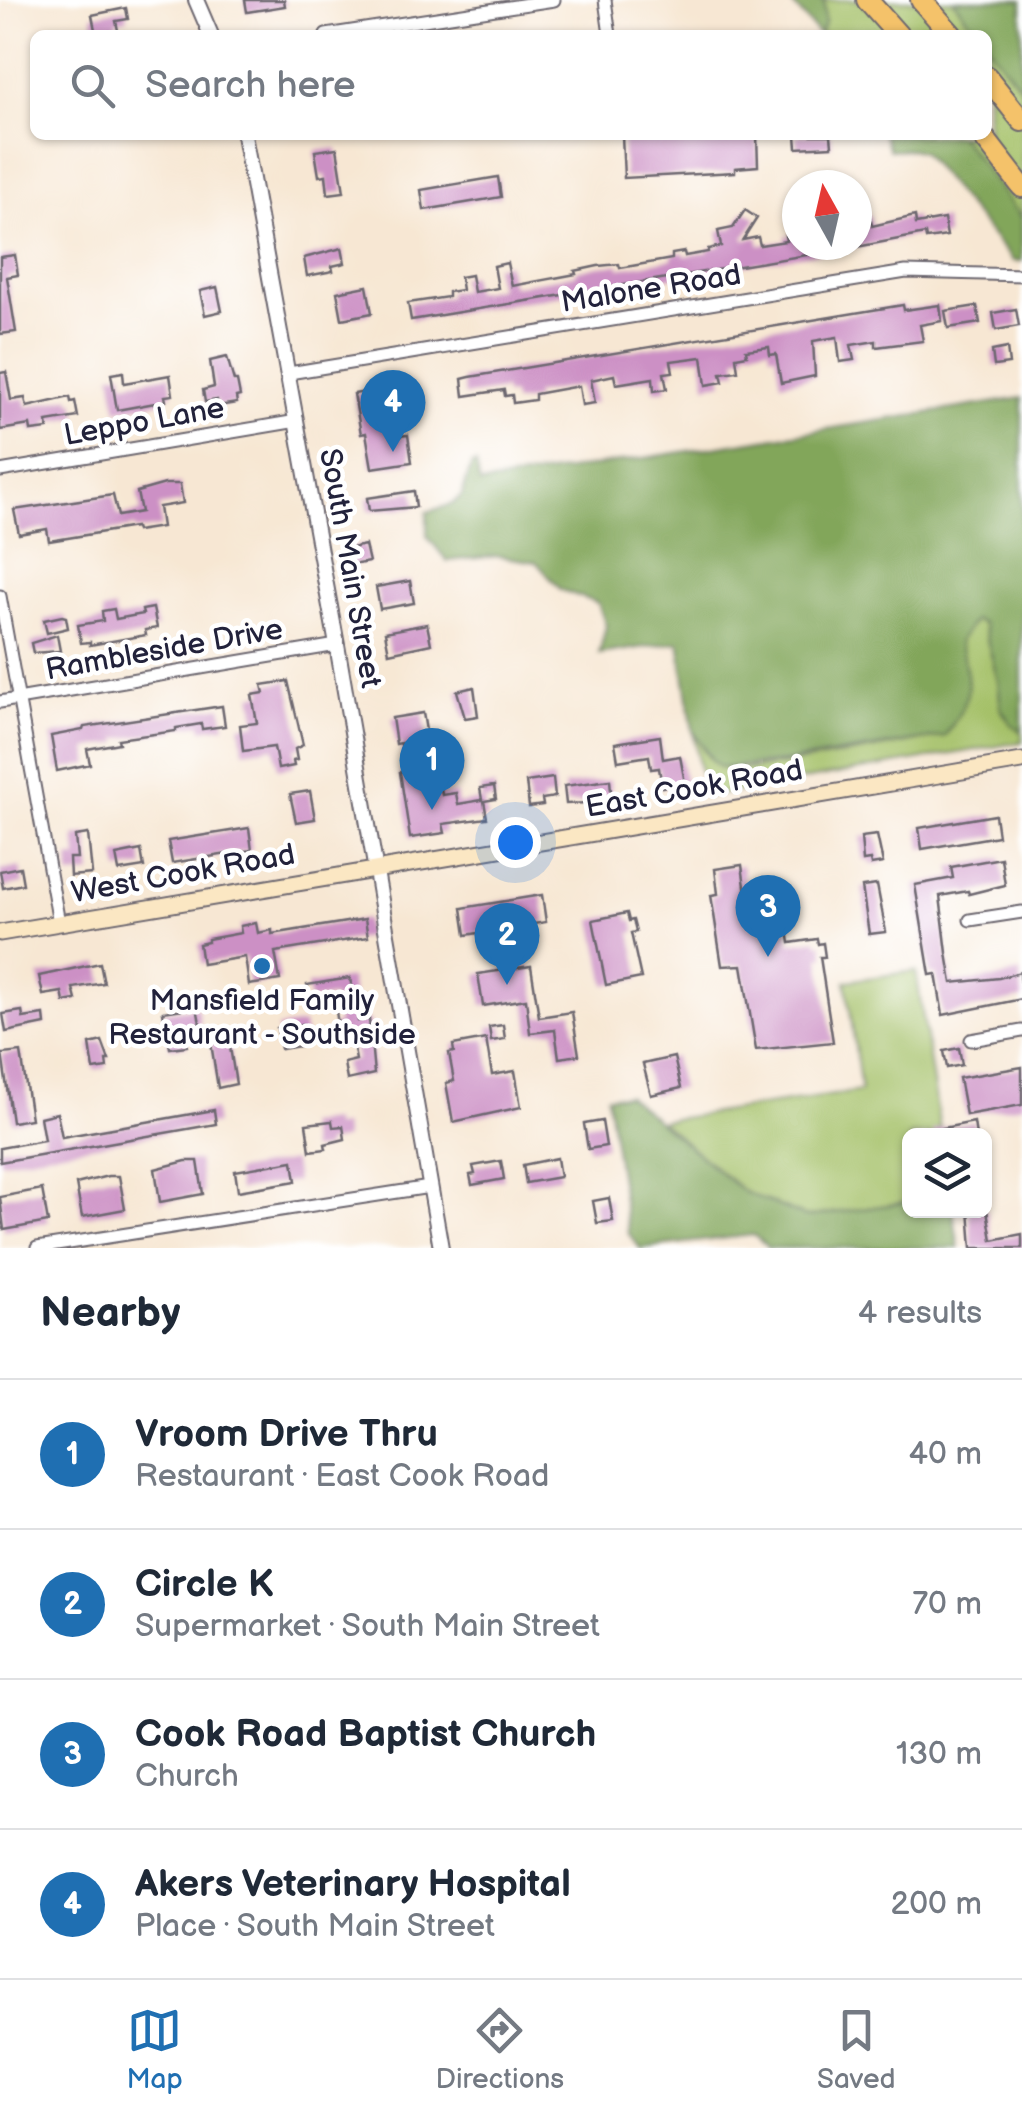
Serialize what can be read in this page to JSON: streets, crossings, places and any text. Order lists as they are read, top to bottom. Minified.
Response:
{"streets":{"main road":["East Cook Road","West Cook Road"],"street":["Malone Road","Leppo Lane","South Main Street","Rambleside Drive"]},"crossings":[["Malone Road","South Main Street"],["Leppo Lane","South Main Street"],["South Main Street","Rambleside Drive"],["South Main Street","East Cook Road"],["South Main Street","West Cook Road"],["East Cook Road","West Cook Road"]],"places":["Mansfield Family Restaurant - Southside"],"north":"top","page":{"search":"Search here","pins":["4","1","3","2"],"heading":["Nearby","4 results"],"list":[{"mark":"1","name":"Vroom Drive Thru","note":"Restaurant · East Cook Road","value":"40 m"},{"mark":"2","name":"Circle K","note":"Supermarket · South Main Street","value":"70 m"},{"mark":"3","name":"Cook Road Baptist Church","note":"Church","value":"130 m"},{"mark":"4","name":"Akers Veterinary Hospital","note":"Place · South Main Street","value":"200 m"}],"nav":["Map","Directions","Saved"]}}
